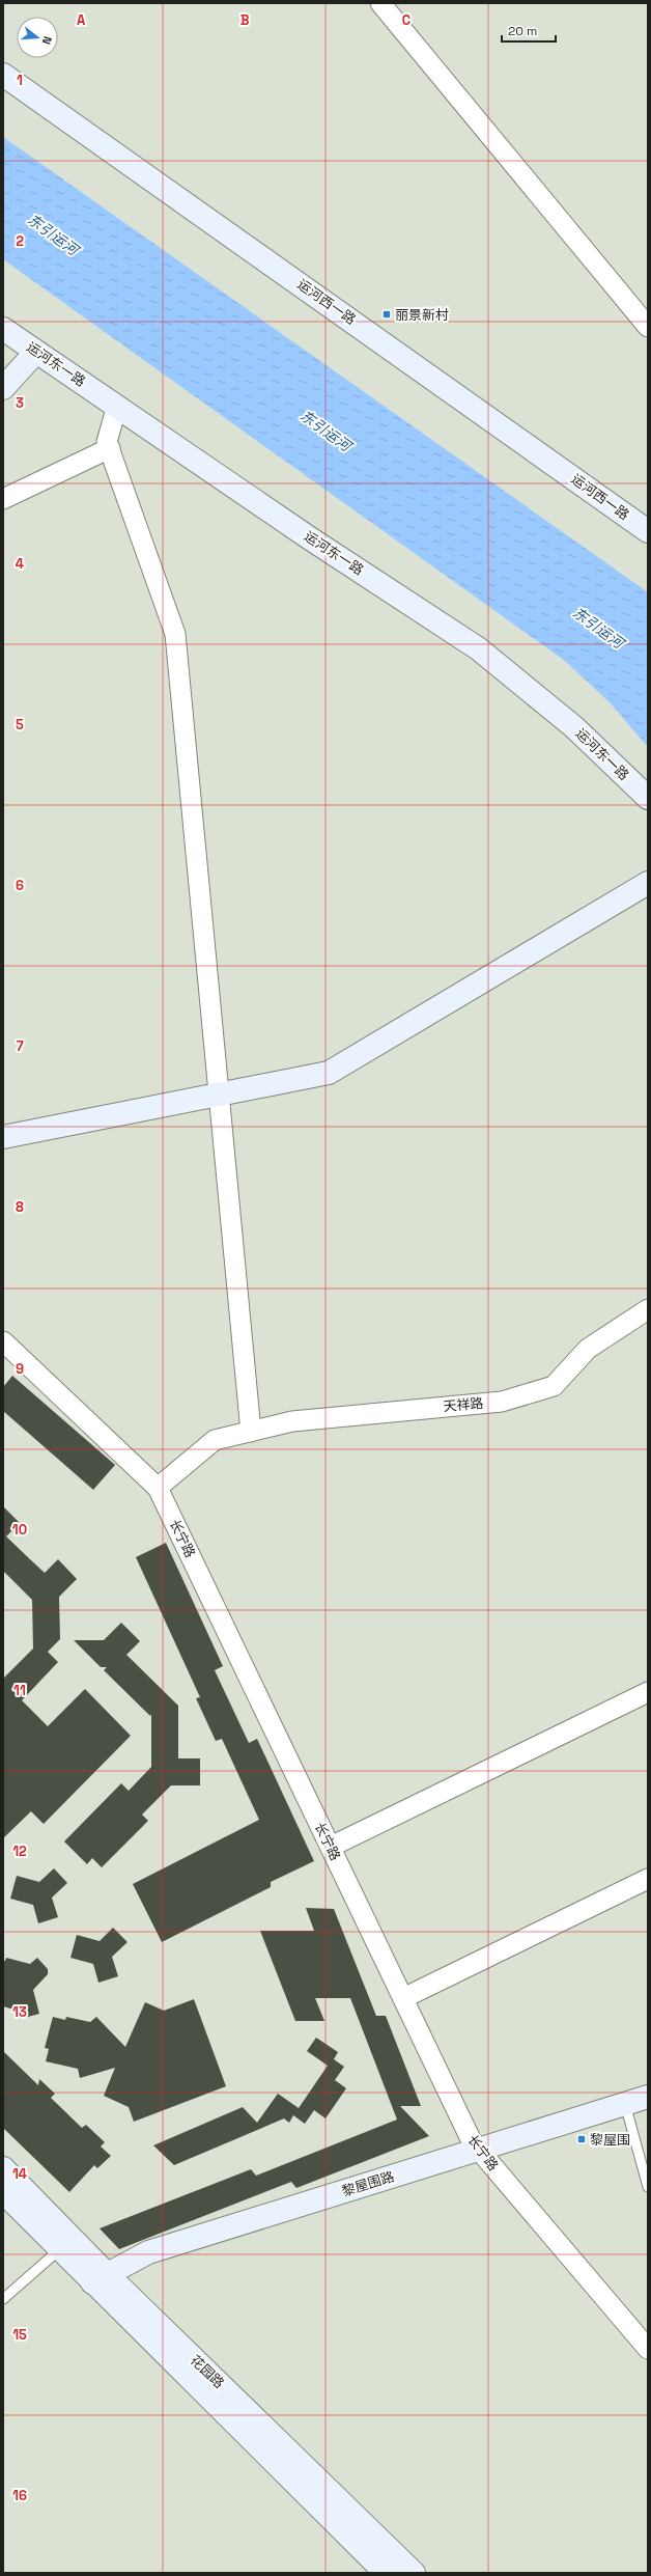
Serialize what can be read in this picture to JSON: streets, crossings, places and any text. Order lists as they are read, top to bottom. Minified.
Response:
{"streets":{"street":["运河西一路","运河东一路","天祥路","长宁路","黎屋围路","花园路"]},"crossings":[["天祥路","长宁路"],["长宁路","黎屋围路"],["黎屋围路","花园路"]],"water":["东引运河"],"places":{"transit":["丽景新村","黎屋围"]},"scale_bar":"20 m","north":"right","grid":{"columns":["A","B","C"],"rows":["1","2","3","4","5","6","7","8","9","10","11","12","13","14","15","16"]}}
